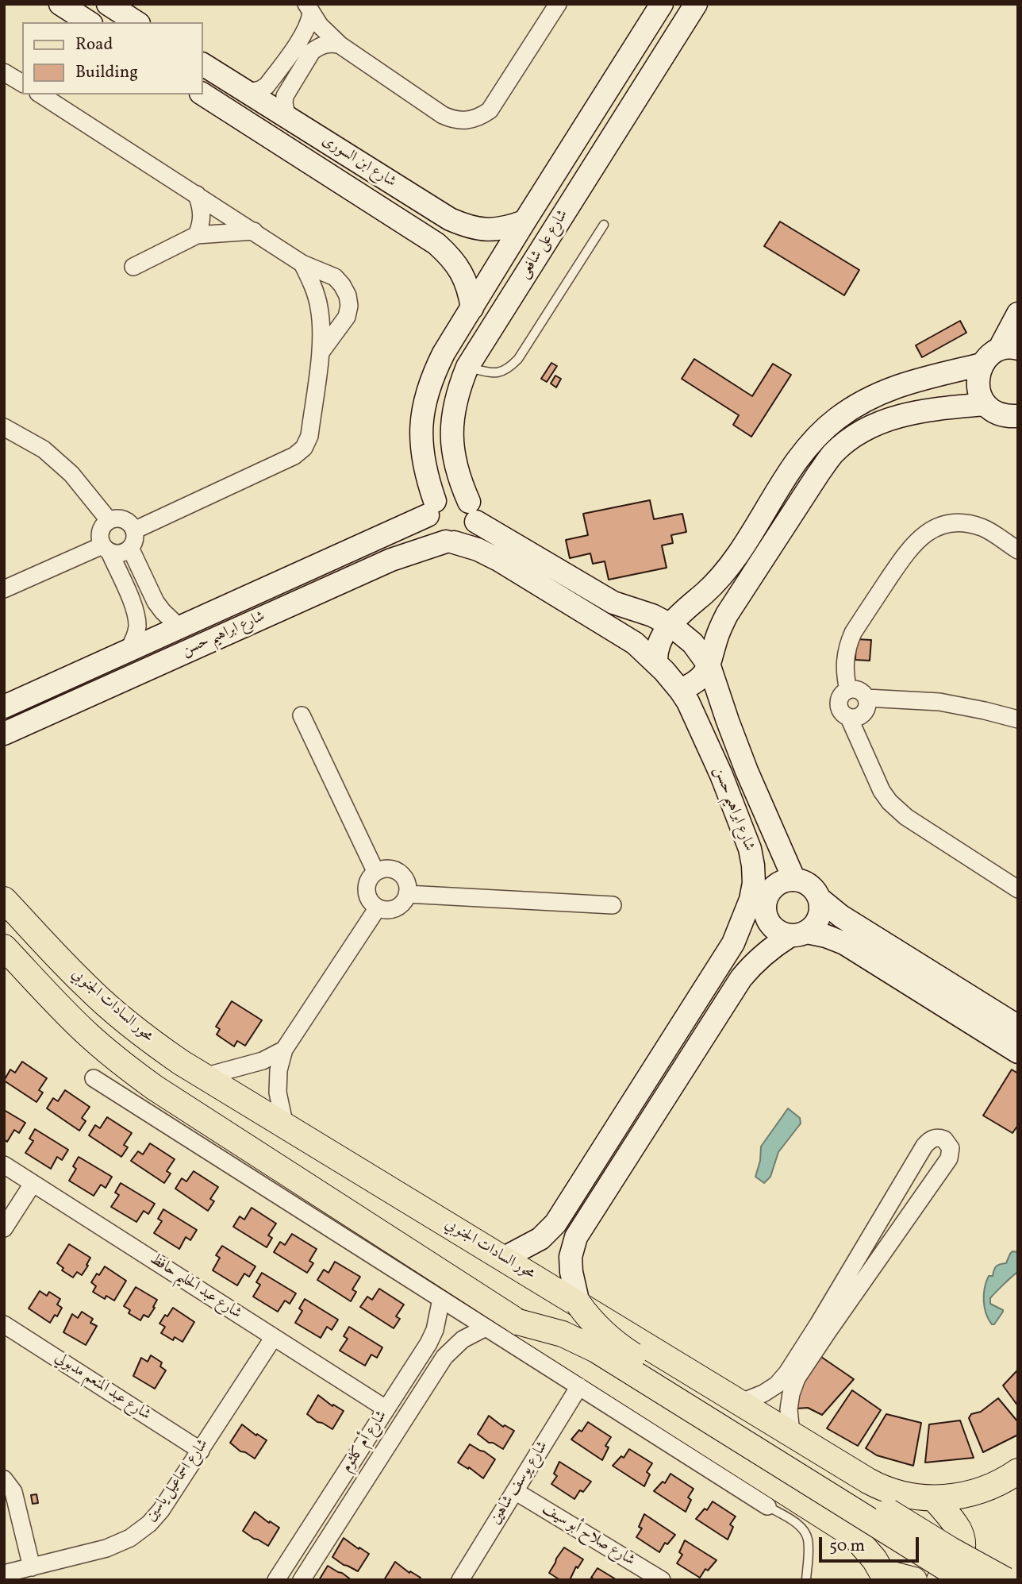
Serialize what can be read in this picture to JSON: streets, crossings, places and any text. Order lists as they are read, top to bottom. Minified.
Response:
{"streets":{"main road":["محور السادات الجنوبي"],"street":["شارع ابن السورى","شارع على شافعى","شارع ابراهيم حسن","شارع عبد الحليم حافظ","شارع عبد المنعم مدبولي","شارع أم كلثوم","شارع اسماعيل ياسين","شارع يوسف شاهين","شارع صلاح أبو سيف"]},"crossings":[["شارع ابن السورى","شارع على شافعى"],["شارع على شافعى","شارع ابراهيم حسن"],["شارع ابراهيم حسن","محور السادات الجنوبي"],["شارع عبد الحليم حافظ","شارع أم كلثوم"],["شارع عبد الحليم حافظ","شارع اسماعيل ياسين"],["شارع عبد المنعم مدبولي","شارع اسماعيل ياسين"],["شارع يوسف شاهين","شارع صلاح أبو سيف"]],"legend":["Road","Building"],"scale_bar":"50 m"}
